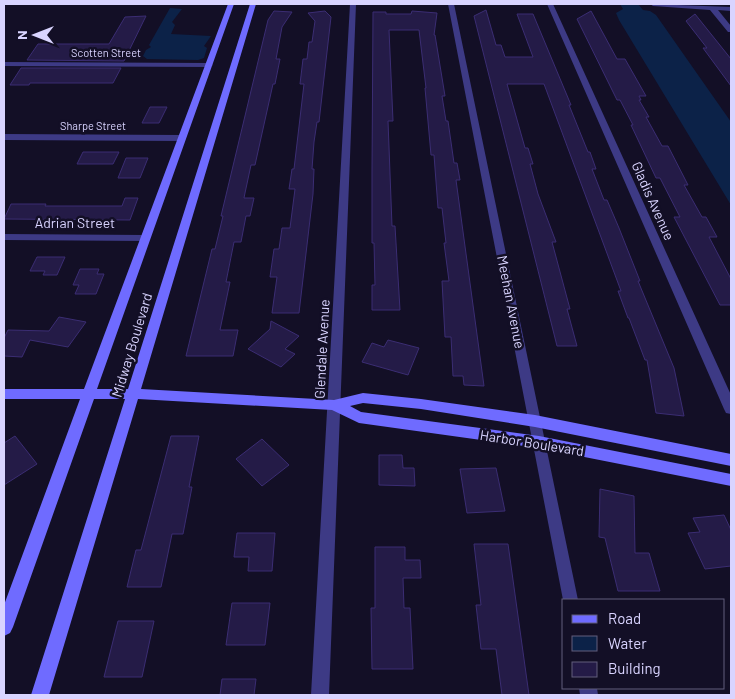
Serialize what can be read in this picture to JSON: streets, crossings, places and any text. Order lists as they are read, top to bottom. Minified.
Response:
{"streets":{"street":["Scotten Street","Sharpe Street","Gladis Avenue","Adrian Street","Meehan Avenue","Midway Boulevard","Glendale Avenue","Harbor Boulevard"]},"crossings":[["Scotten Street","Midway Boulevard"],["Sharpe Street","Midway Boulevard"],["Adrian Street","Midway Boulevard"],["Meehan Avenue","Harbor Boulevard"],["Midway Boulevard","Harbor Boulevard"],["Glendale Avenue","Harbor Boulevard"]],"legend":["Road","Water","Building"],"north":"left"}
